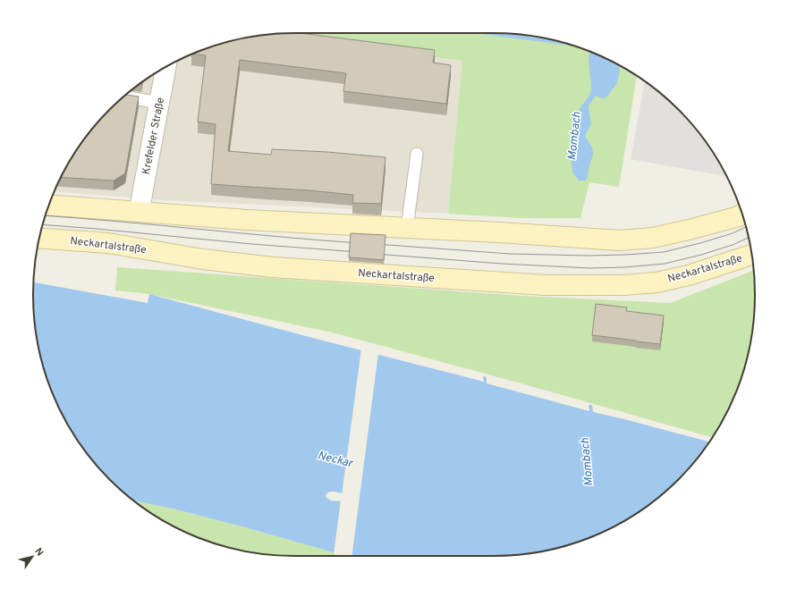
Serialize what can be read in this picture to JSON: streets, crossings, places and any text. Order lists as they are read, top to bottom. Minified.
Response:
{"streets":{"main road":["Neckartalstraße"],"street":["Krefelder Straße"]},"water":["Mombach","Neckar"],"north":"top right"}
